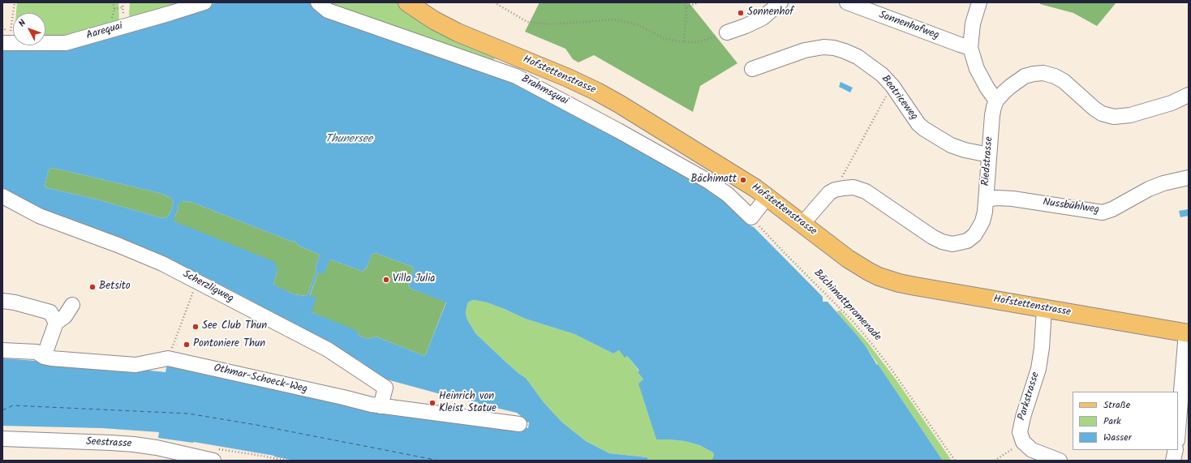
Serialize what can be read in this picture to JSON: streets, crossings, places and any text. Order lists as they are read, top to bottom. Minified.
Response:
{"streets":{"main road":["Hofstettenstrasse"],"street":["Sonnenhofweg","Aarequai","Brahmsquai","Beatriceweg","Riedstrasse","Nussbühlweg","Scherzligweg","Othmar-Schoeck-Weg","Parkstrasse","Seestrasse"],"path":["Bächimattpromenade"]},"crossings":[["Hofstettenstrasse","Parkstrasse"],["Brahmsquai","Bächimattpromenade"],["Beatriceweg","Riedstrasse"],["Riedstrasse","Nussbühlweg"],["Scherzligweg","Othmar-Schoeck-Weg"]],"water":["Thunersee"],"places":["Sonnenhof","Bächimatt","Villa Julia","Betsito","See Club Thun","Pontoniere Thun","Heinrich von Kleist Statue"],"legend":["Straße","Park","Wasser"],"north":"top left"}
